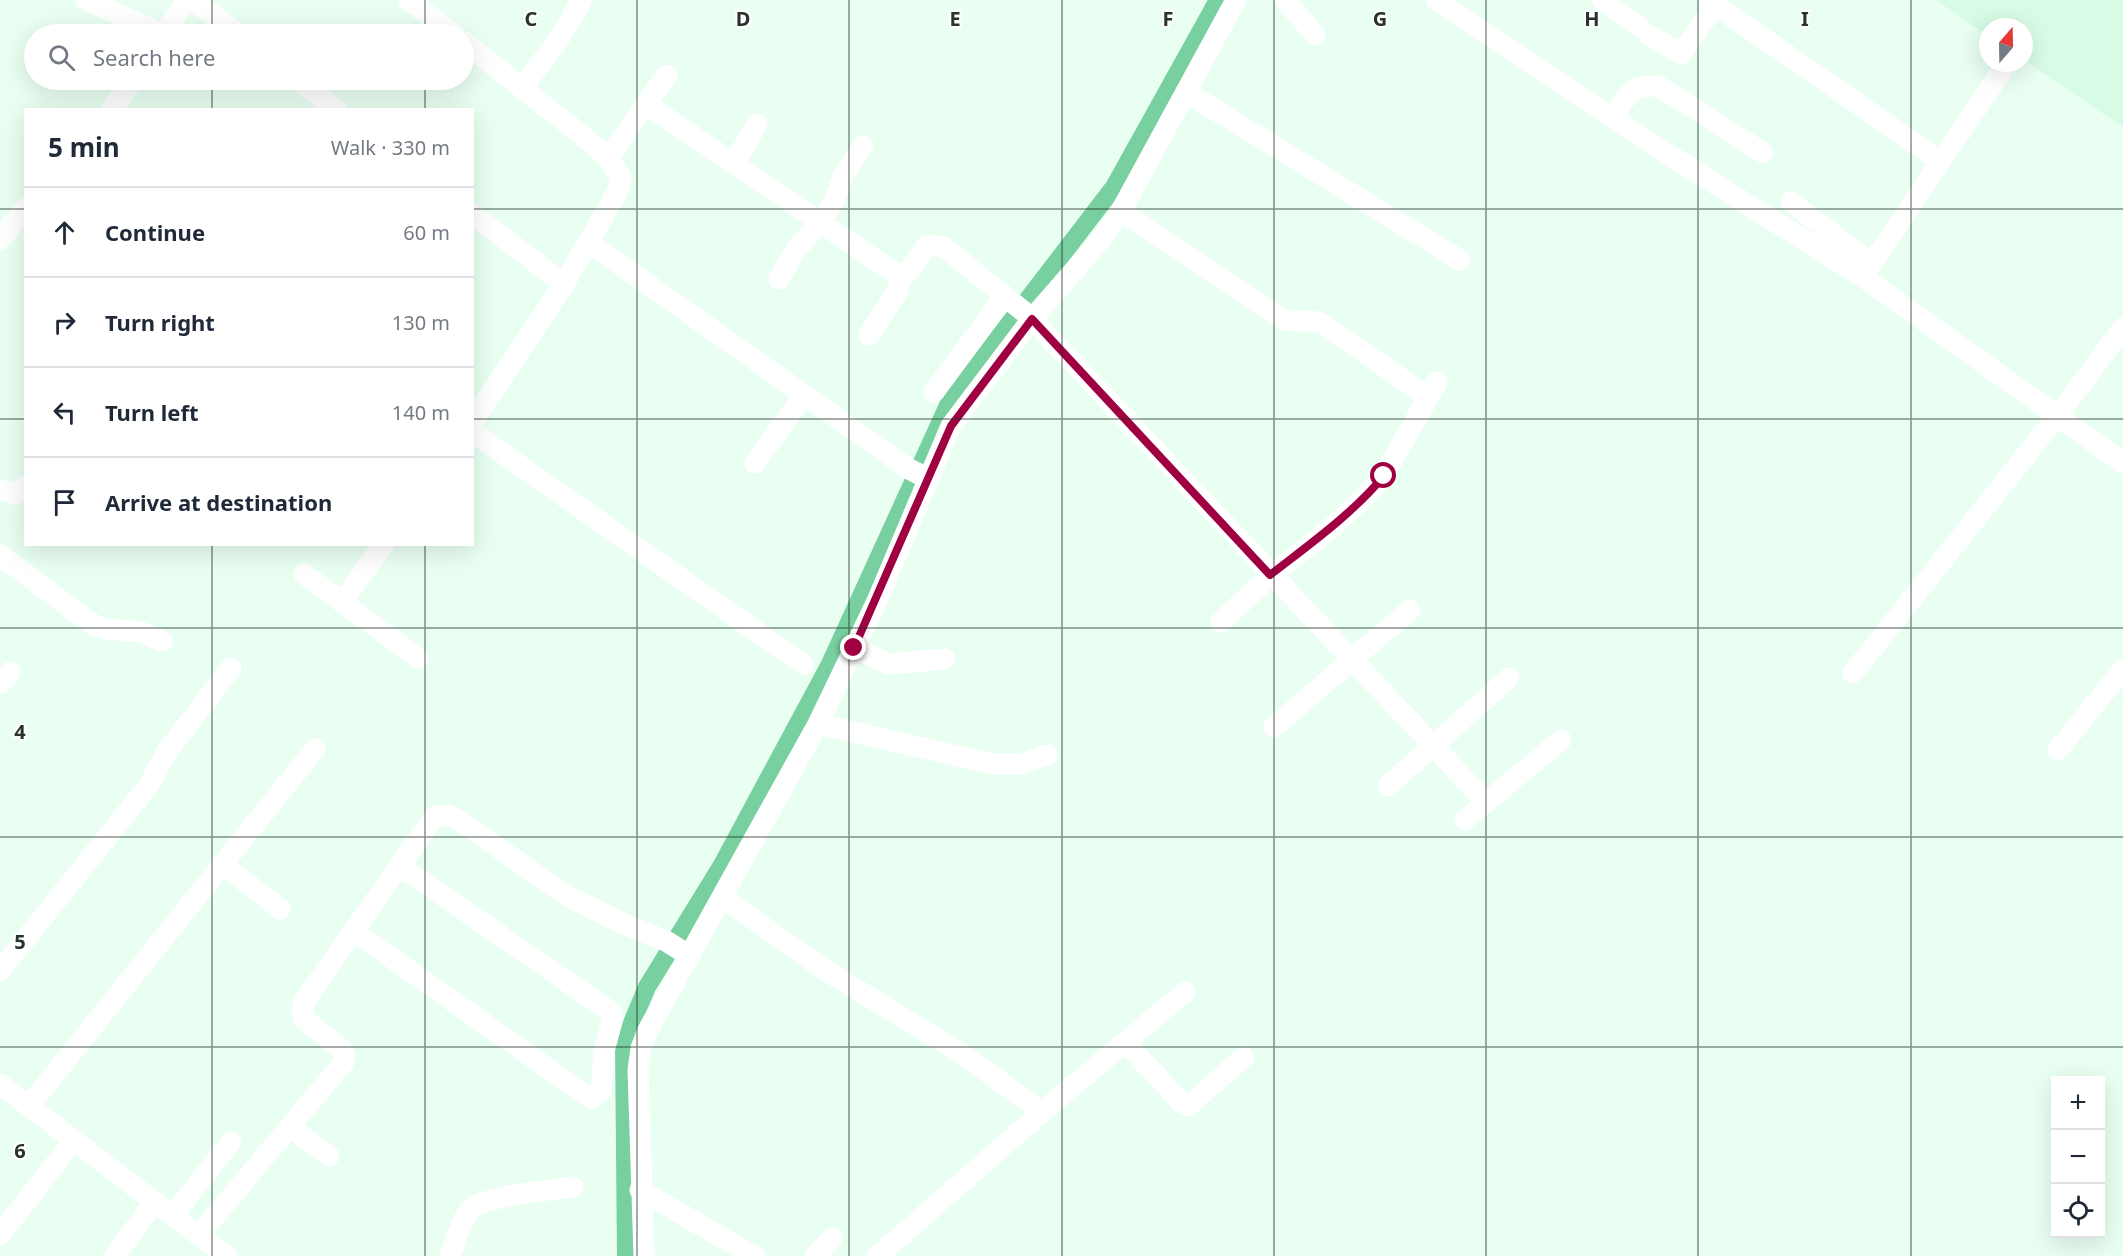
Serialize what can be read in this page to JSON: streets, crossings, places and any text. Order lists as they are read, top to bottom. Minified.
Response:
{"north":"top","page":{"search":"Search here","heading":["5 min","Walk · 330 m"],"list":[["Continue","60 m"],["Turn right","130 m"],["Turn left","140 m"],"Arrive at destination"],"map_buttons":["+","−"]},"grid":{"columns":["C","D","E","F","G","H","I"],"rows":["4","5","6"]}}
